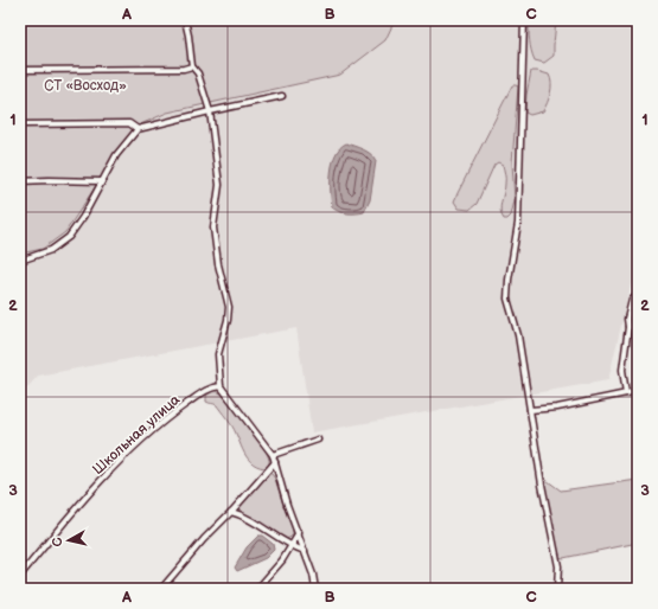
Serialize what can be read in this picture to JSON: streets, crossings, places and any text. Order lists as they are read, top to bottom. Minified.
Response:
{"streets":{"street":["Школьная улица"]},"parks":["СТ «Восход»"],"north":"left","grid":{"columns":["A","B","C"],"rows":["1","2","3"]}}
